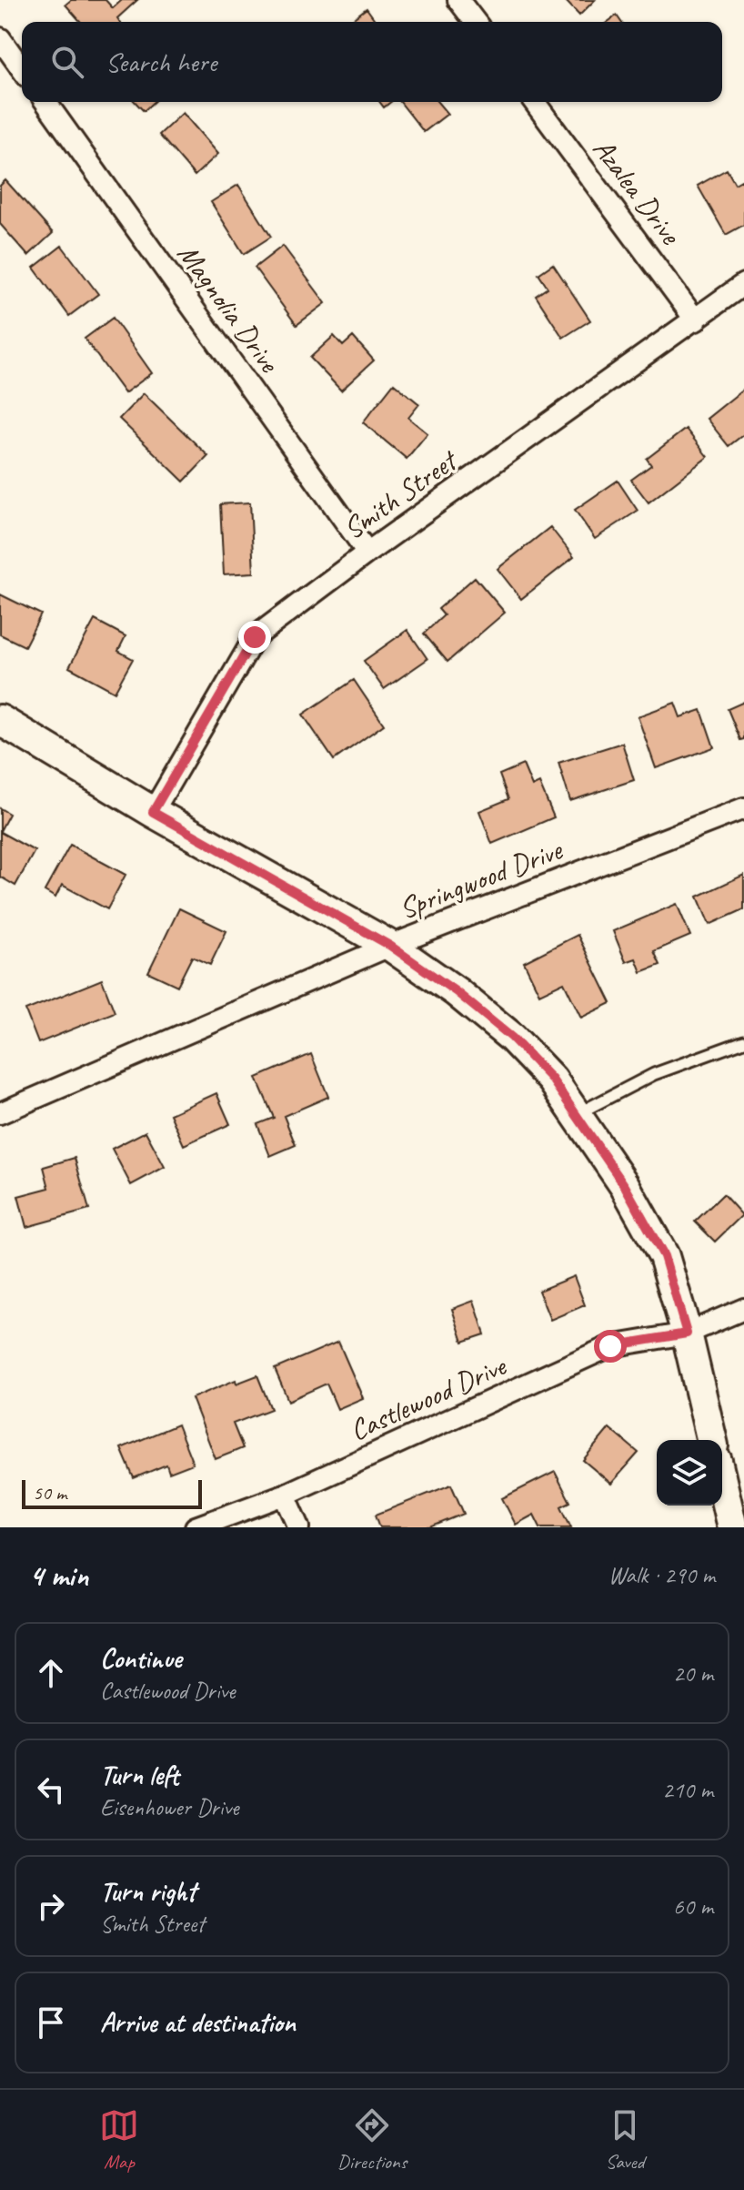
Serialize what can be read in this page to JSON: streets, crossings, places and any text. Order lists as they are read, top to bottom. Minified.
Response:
{"streets":{"street":["Azalea Drive","Magnolia Drive","Smith Street","Springwood Drive","Castlewood Drive"]},"crossings":[["Azalea Drive","Smith Street"],["Magnolia Drive","Smith Street"]],"scale_bar":"50 m","page":{"search":"Search here","scale":"50 m","heading":["4 min","Walk · 290 m"],"list":[["Continue","Castlewood Drive","20 m"],["Turn left","Eisenhower Drive","210 m"],["Turn right","Smith Street","60 m"],"Arrive at destination"],"nav":["Map","Directions","Saved"]}}
